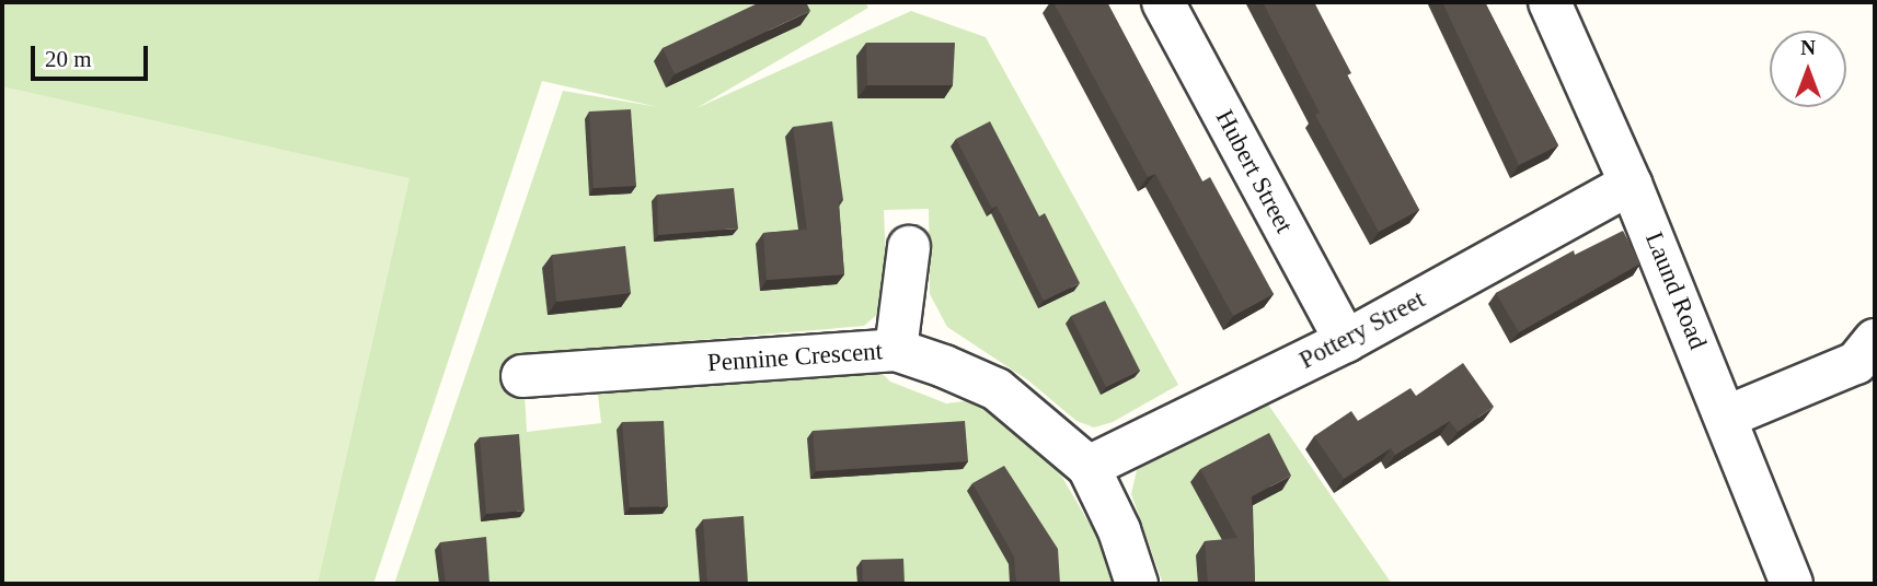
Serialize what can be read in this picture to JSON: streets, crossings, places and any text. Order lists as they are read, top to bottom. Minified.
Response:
{"streets":{"street":["Hubert Street","Laund Road","Pottery Street","Pennine Crescent"]},"crossings":[["Hubert Street","Pottery Street"],["Laund Road","Pottery Street"],["Pottery Street","Pennine Crescent"]],"scale_bar":"20 m","north":"top"}
